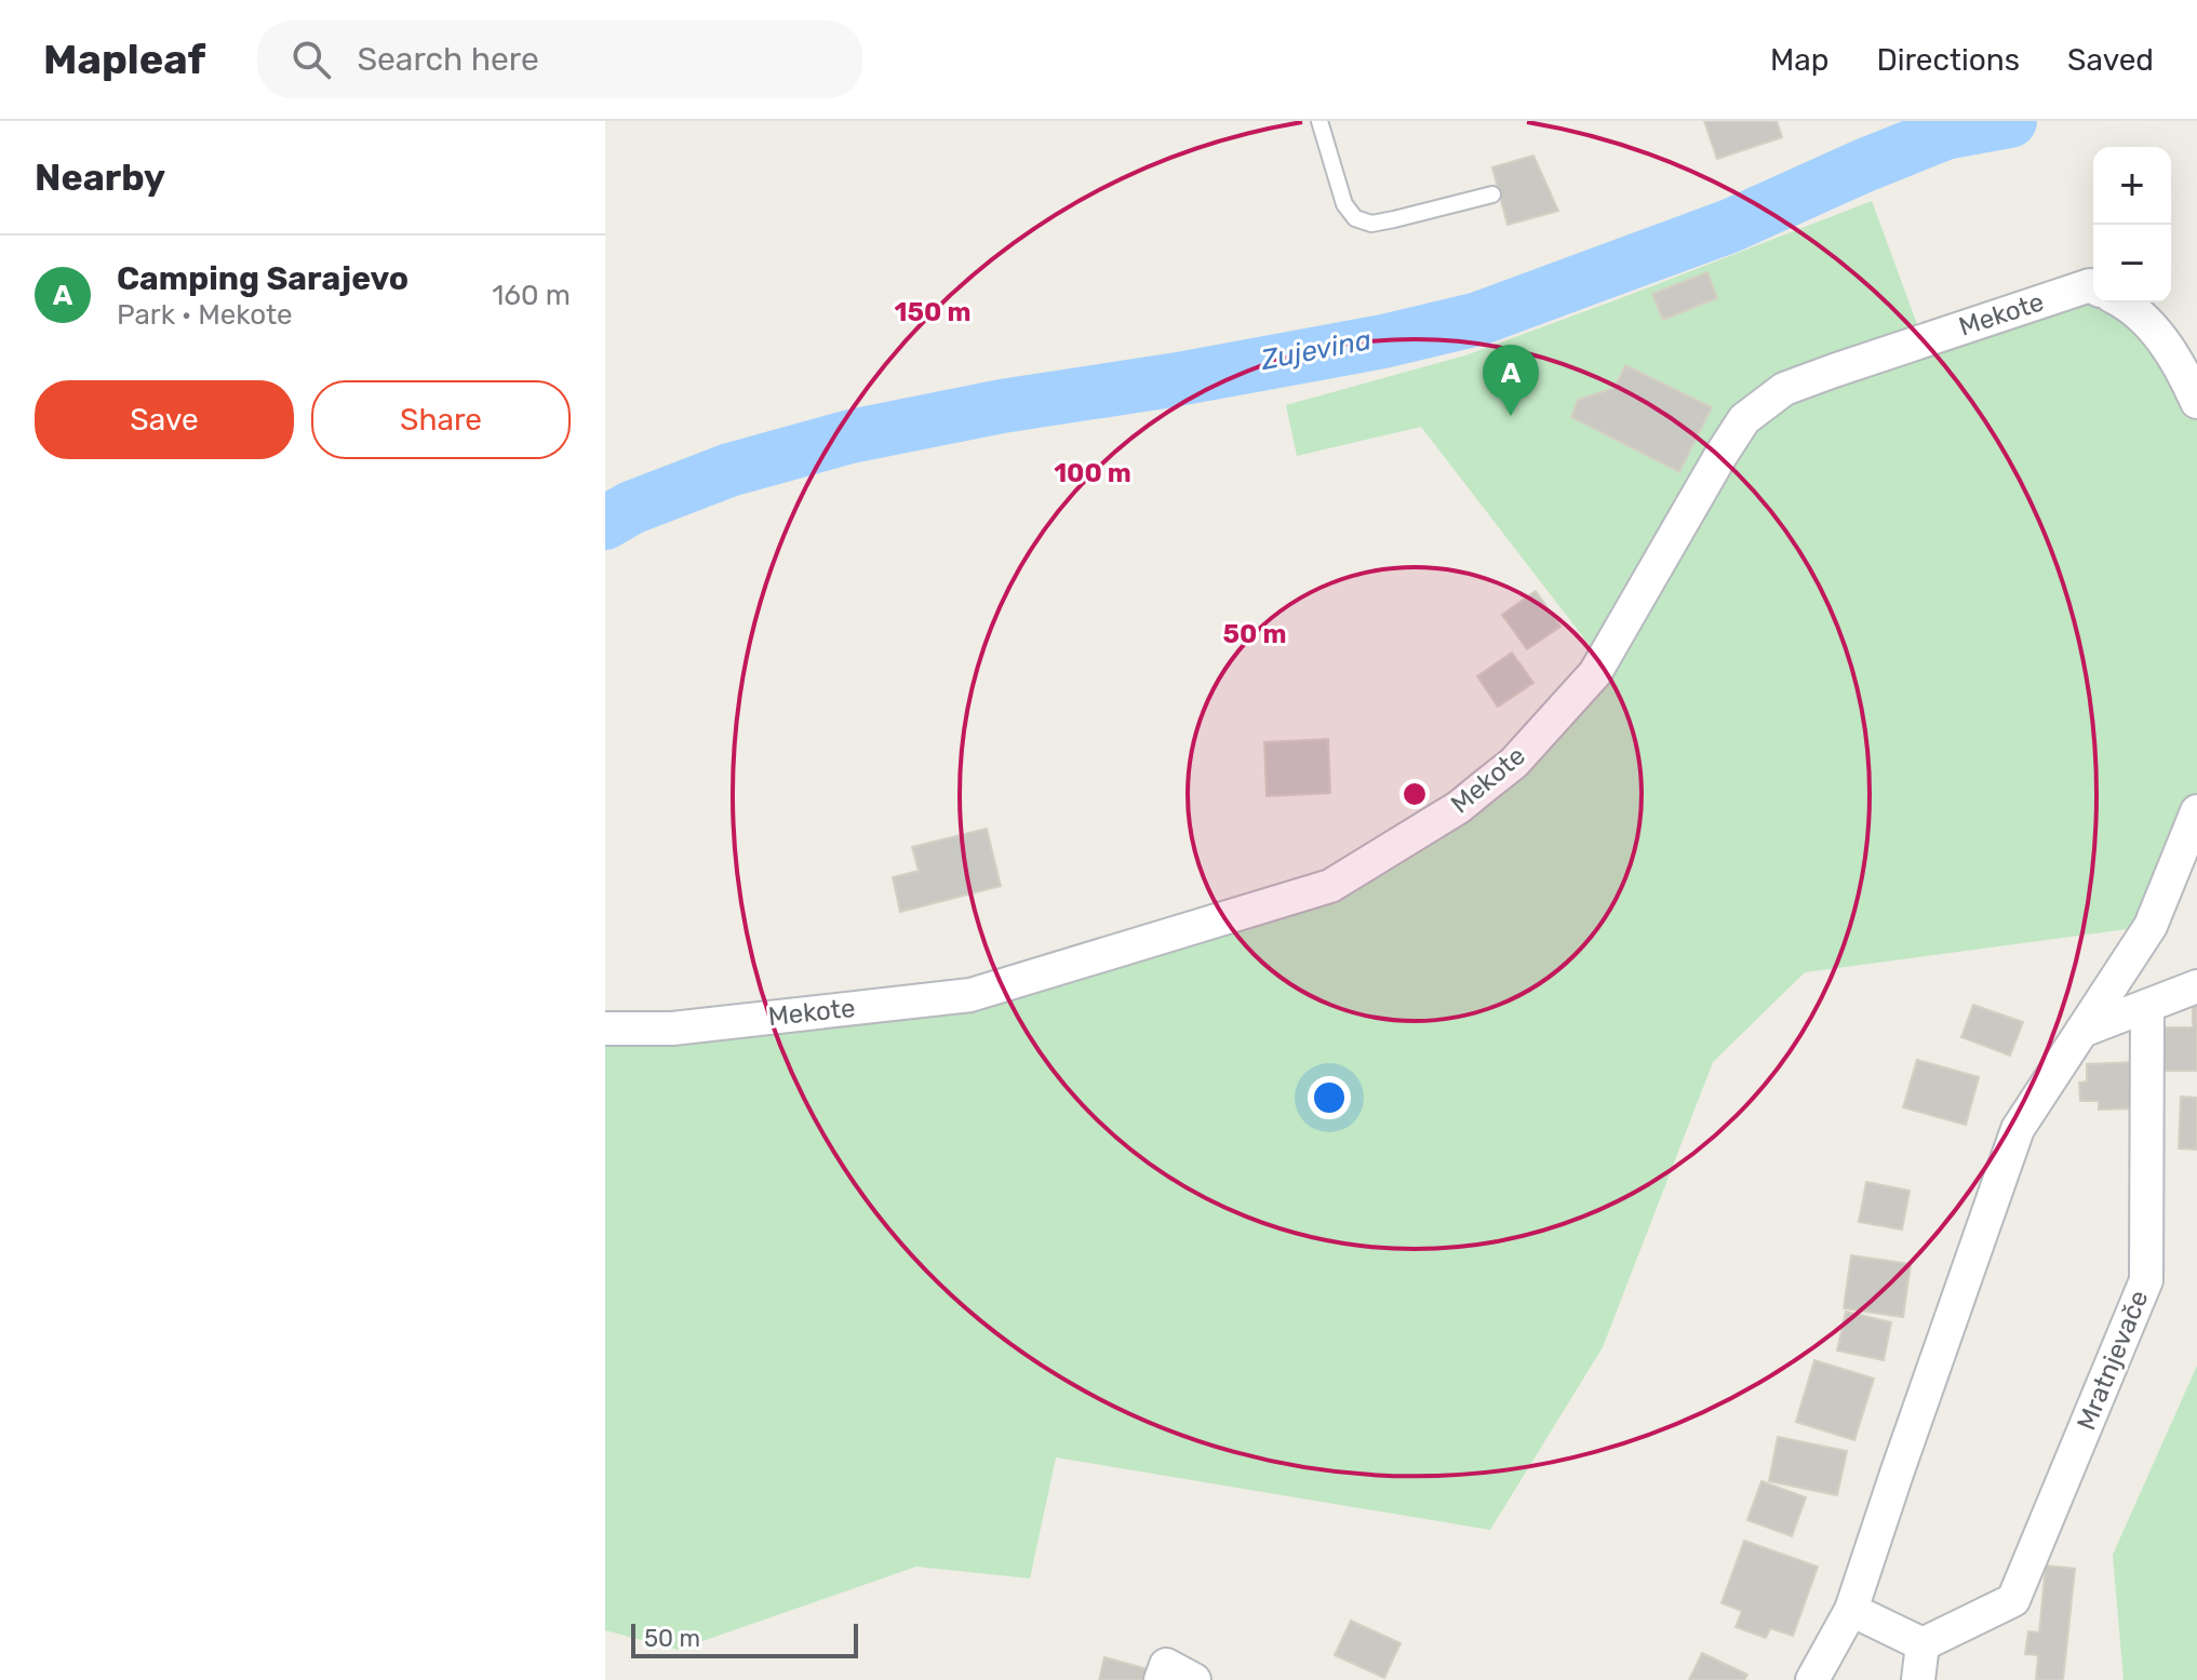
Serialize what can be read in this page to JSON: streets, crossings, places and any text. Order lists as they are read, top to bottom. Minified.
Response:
{"streets":{"street":["Mekote","Mratnjevače"]},"water":["Zujevina"],"scale_bar":"50 m","page":{"header":"Mapleaf","search":"Search here","nav":["Map","Directions","Saved"],"heading":"Nearby","map_buttons":["+","−"],"list":[{"mark":"A","name":"Camping Sarajevo","note":"Park · Mekote","value":"160 m"}],"pins":"A","buttons":["Save","Share"],"scale":"50 m"},"rings":["150 m","100 m","50 m"]}
